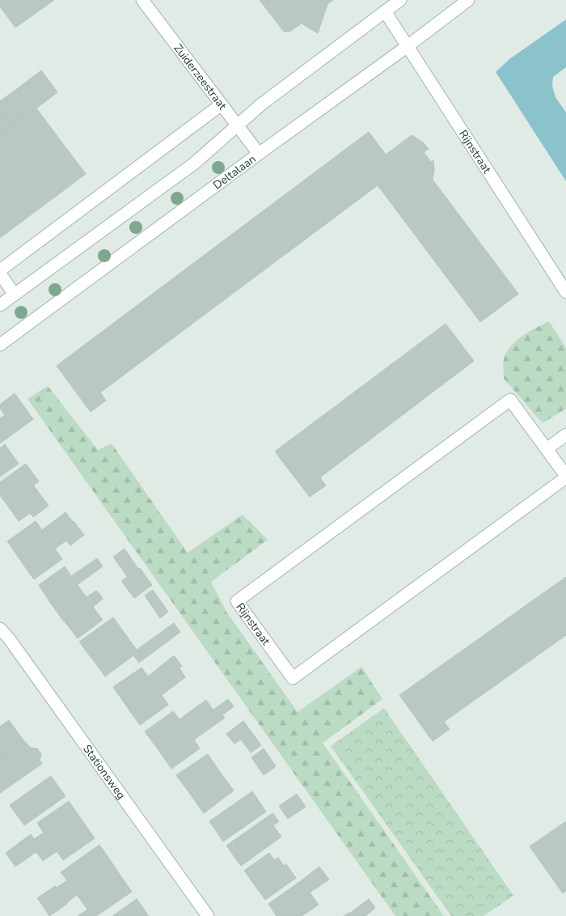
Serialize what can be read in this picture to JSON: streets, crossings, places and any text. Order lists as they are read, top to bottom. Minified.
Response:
{"streets":{"street":["Zuiderzeestraat","Rijnstraat","Deltalaan","Stationsweg"]},"crossings":[["Zuiderzeestraat","Deltalaan"],["Rijnstraat","Deltalaan"]]}
